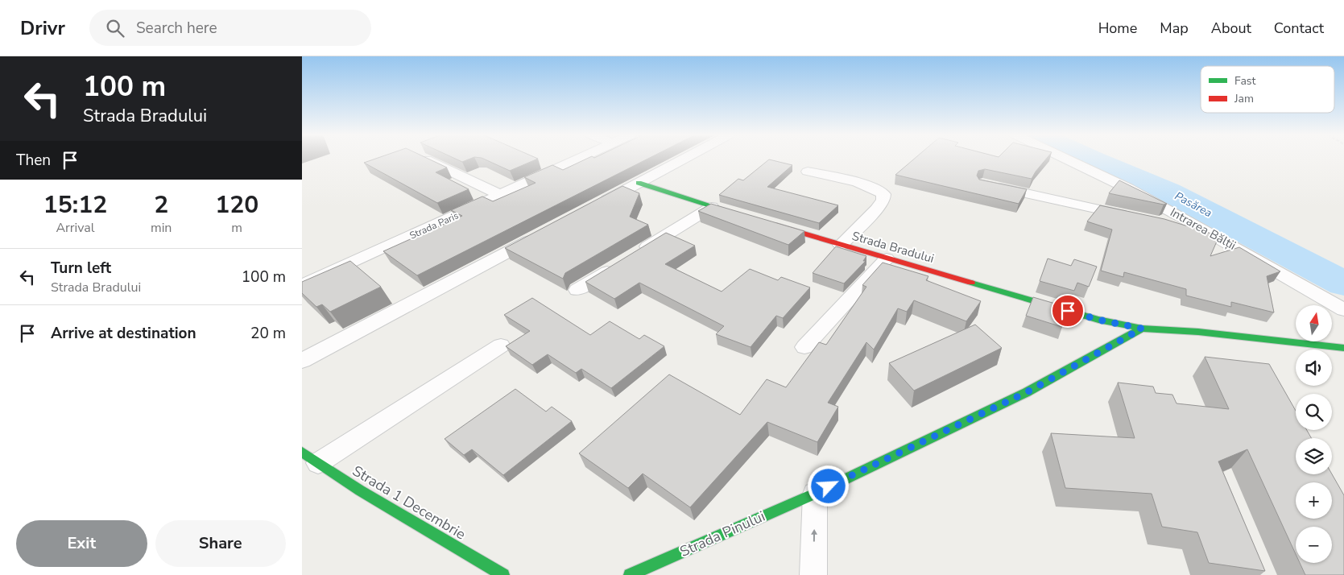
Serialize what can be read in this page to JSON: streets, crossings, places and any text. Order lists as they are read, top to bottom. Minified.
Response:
{"streets":{"street":["Strada Paris","Intrarea Bălții","Strada Bradului","Strada 1 Decembrie","Strada Pinului"]},"crossings":[["Strada Bradului","Strada Pinului"]],"water":["Pasărea"],"legend":["Fast","Jam"],"north":"top","page":{"header":"Drivr","search":"Search here","nav":["Home","Map","About","Contact"],"turn":["100 m","Strada Bradului"],"then":"Then","eta":["15:12","Arrival","2","min","120","m"],"list":[{"name":"Turn left","note":"Strada Bradului","value":"100 m"},{"name":"Arrive at destination","value":"20 m"}],"map_buttons":["+","−"],"buttons":["Exit","Share"]}}
